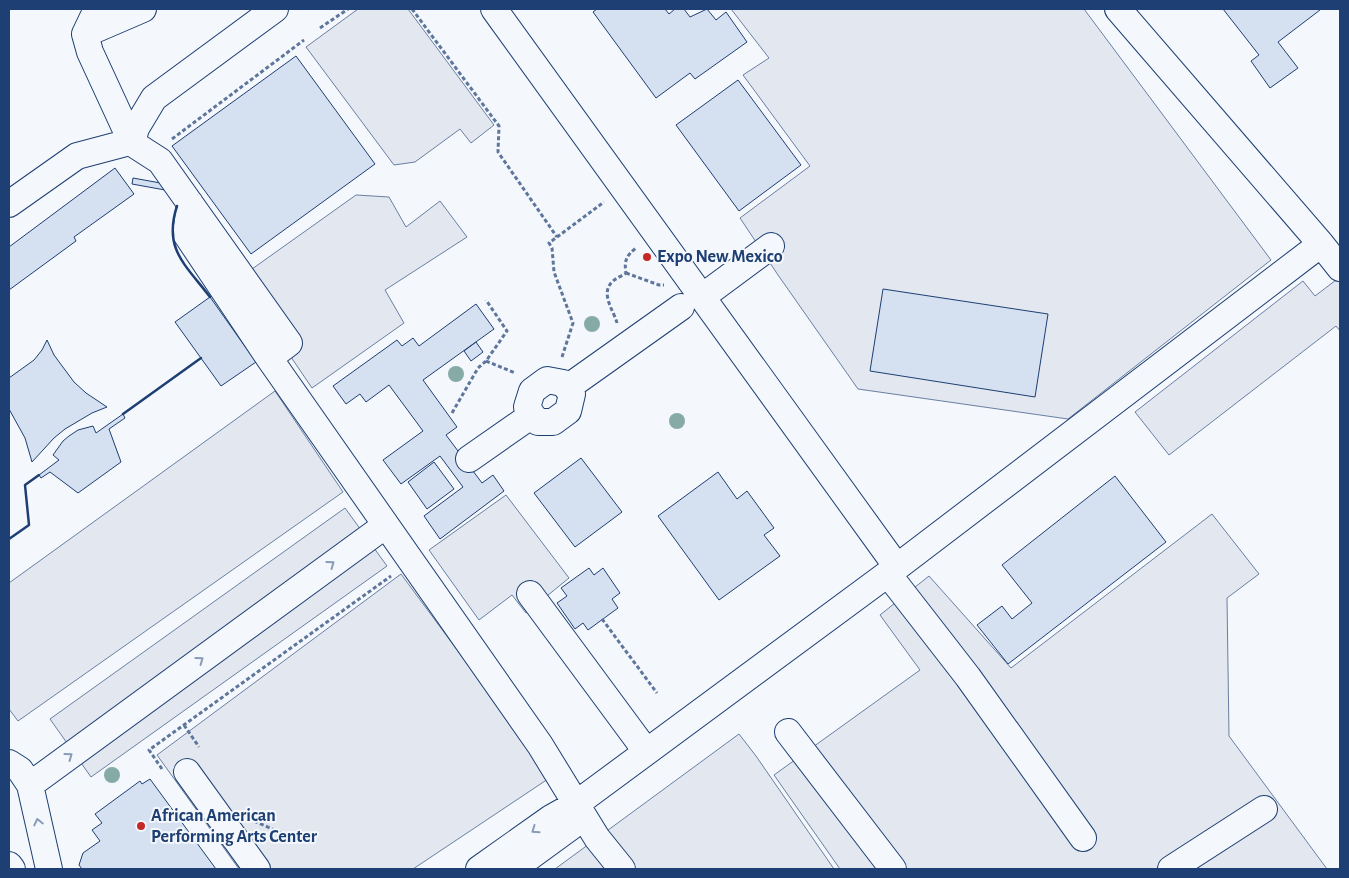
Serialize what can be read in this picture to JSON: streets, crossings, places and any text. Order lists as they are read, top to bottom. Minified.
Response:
{"places":["Expo New Mexico","African American Performing Arts Center"]}
